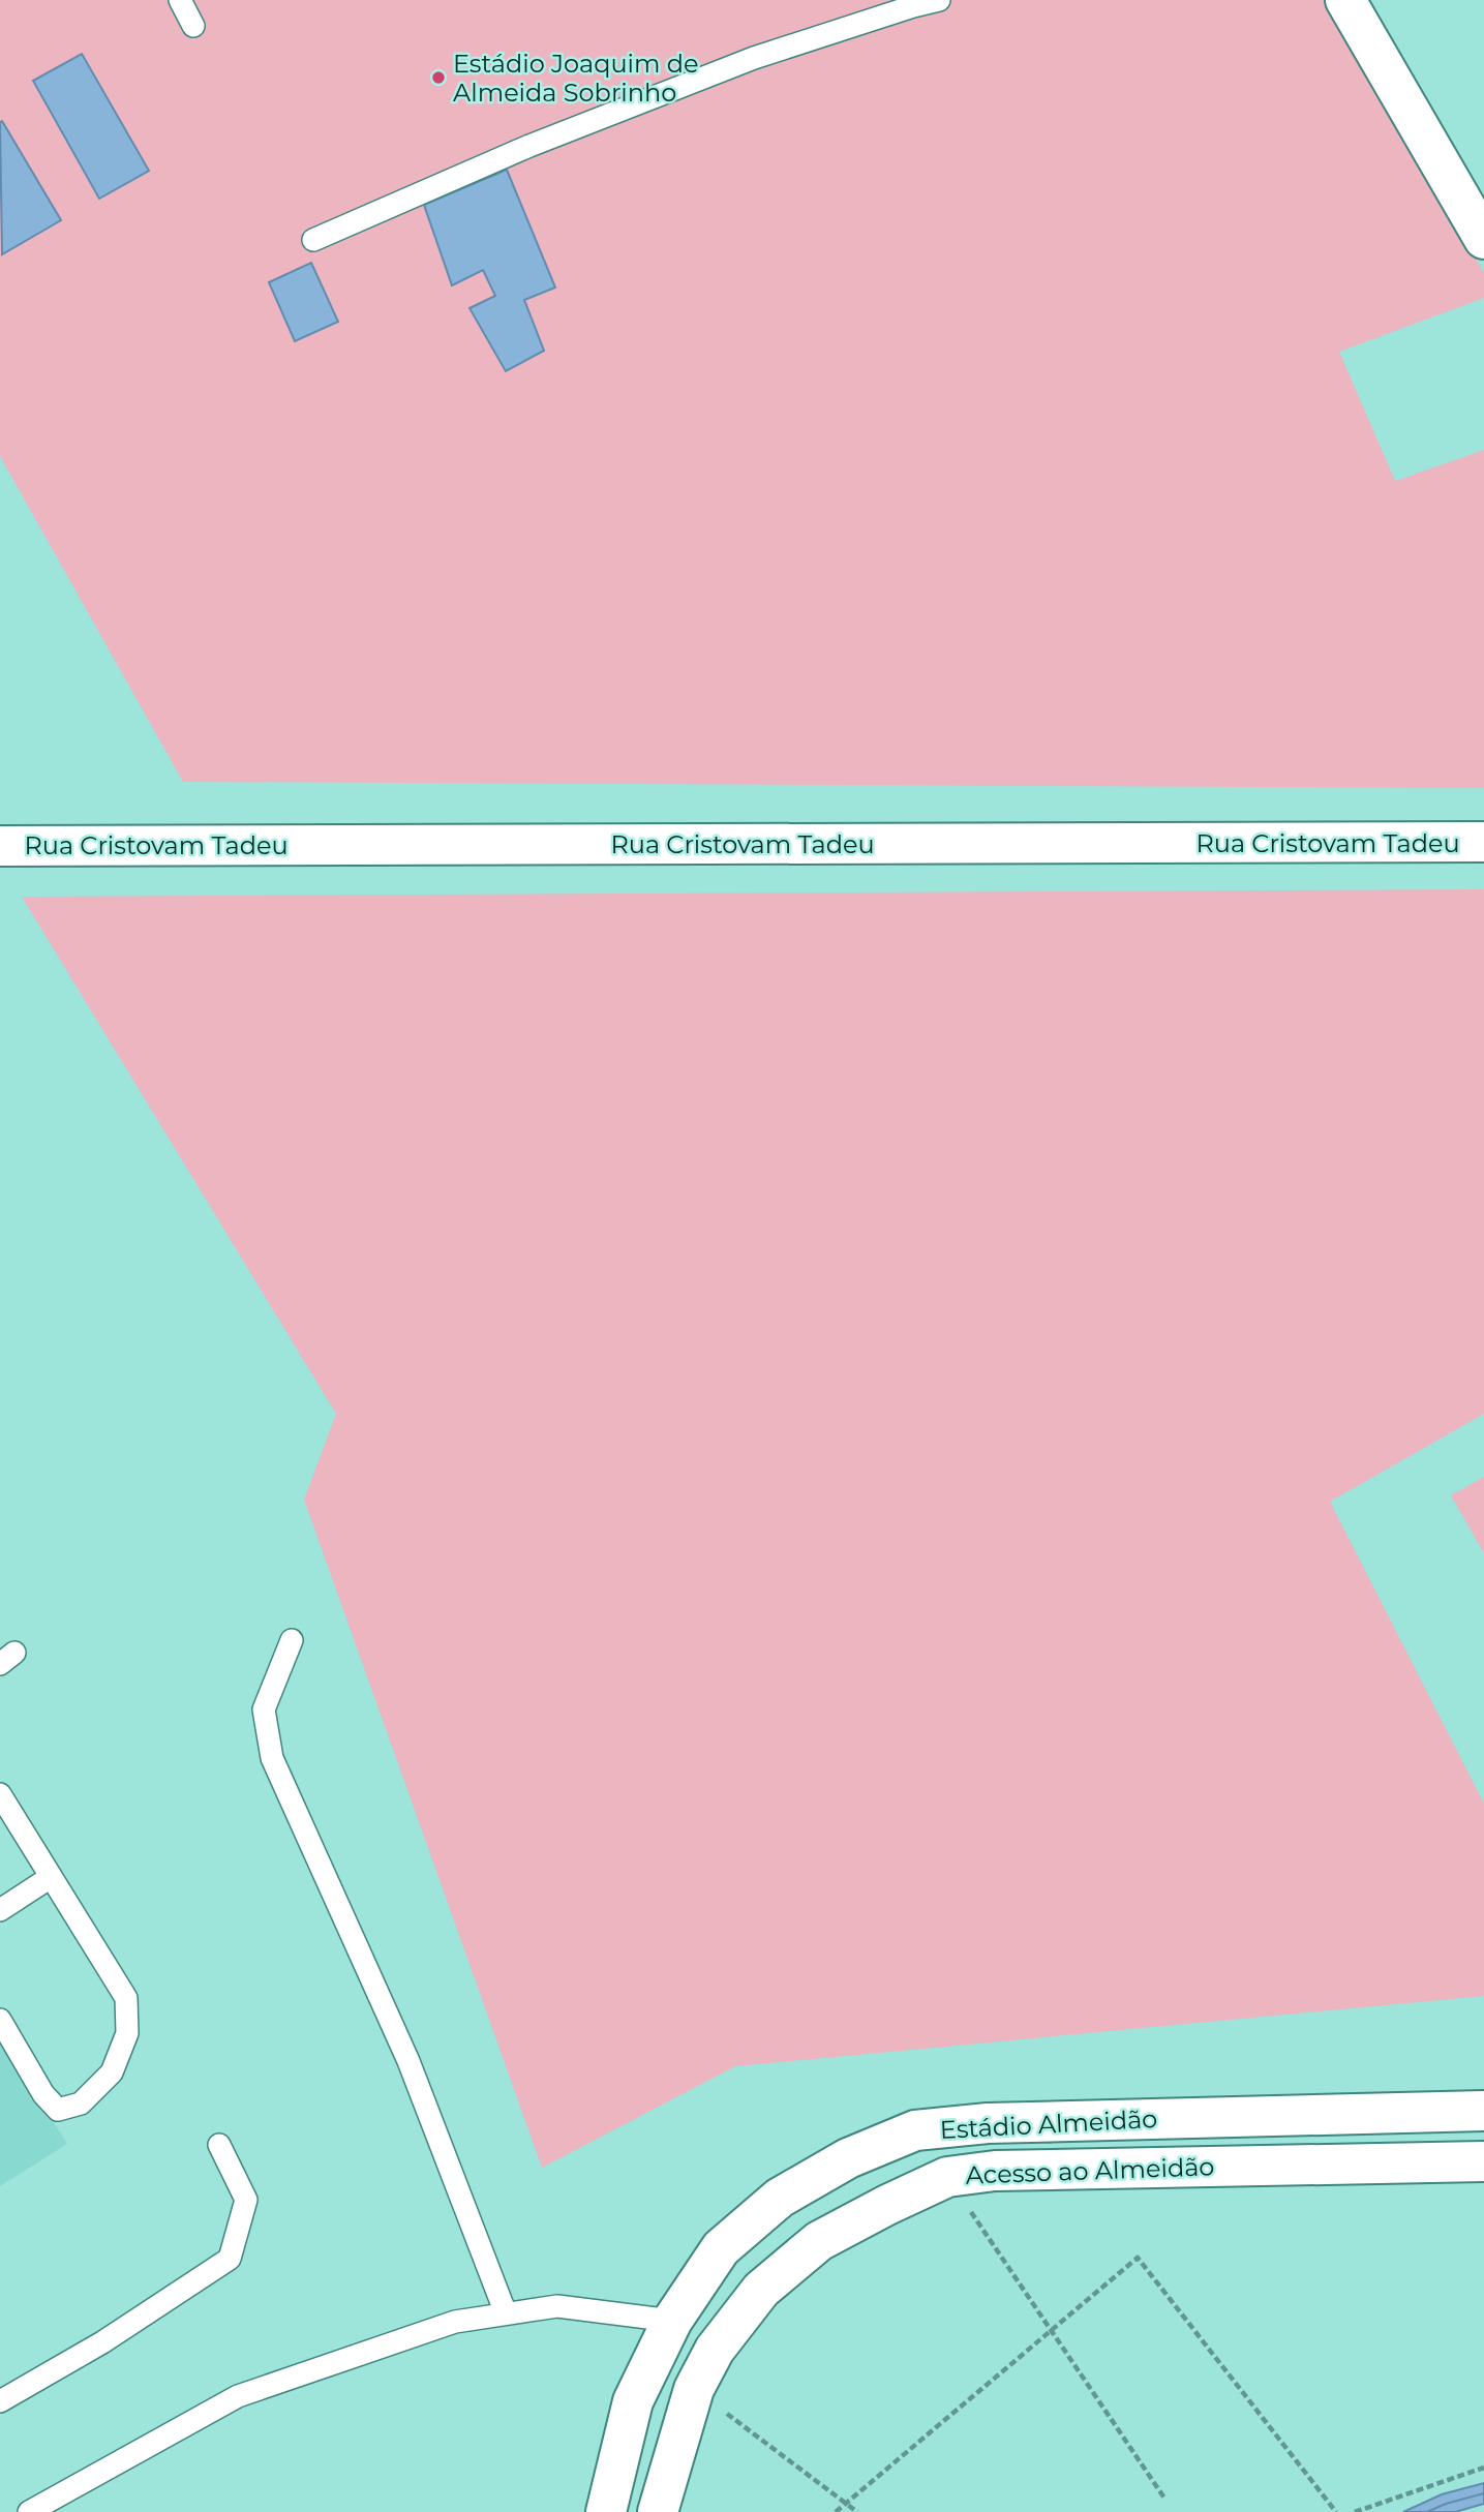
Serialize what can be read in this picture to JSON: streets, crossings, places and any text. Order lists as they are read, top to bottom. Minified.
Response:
{"streets":{"street":["Rua Cristovam Tadeu","Estádio Almeidão","Acesso ao Almeidão"]},"places":["Estádio Joaquim de Almeida Sobrinho"]}
